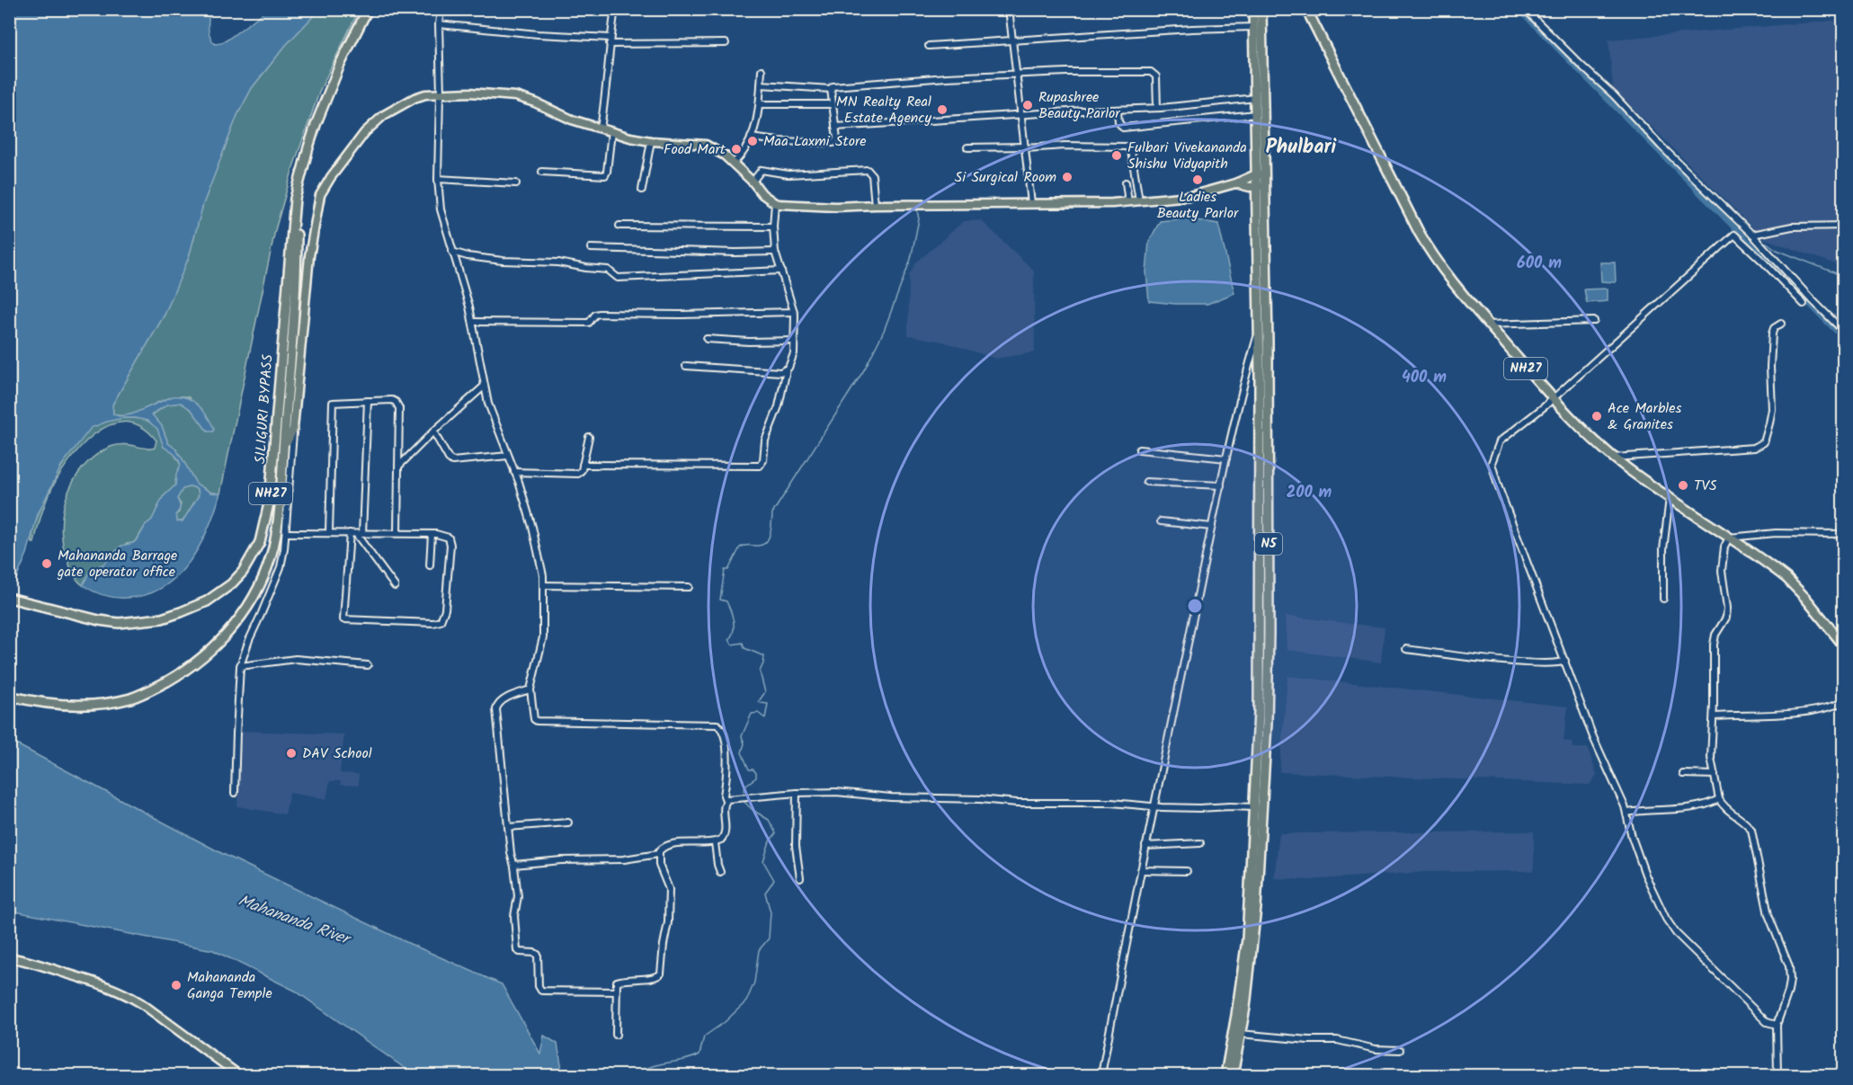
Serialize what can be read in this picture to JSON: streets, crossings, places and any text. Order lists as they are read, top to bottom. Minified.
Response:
{"streets":{"highway":["NH27","SILIGURI BYPASS","N5"]},"crossings":[["NH27","SILIGURI BYPASS"]],"districts":["Phulbari"],"water":["Mahananda River"],"places":["Rupashree Beauty Parlor","MN Realty Real Estate Agency","Maa Laxmi Store","Food Mart","Fulbari Vivekananda Shishu Vidyapith","Si Surgical Room","Ladies Beauty Parlor","Ace Marbles & Granites","TVS","Mahananda Barrage gate operator office","DAV School","Mahananda Ganga Temple"],"rings":["600 m","400 m","200 m"]}
